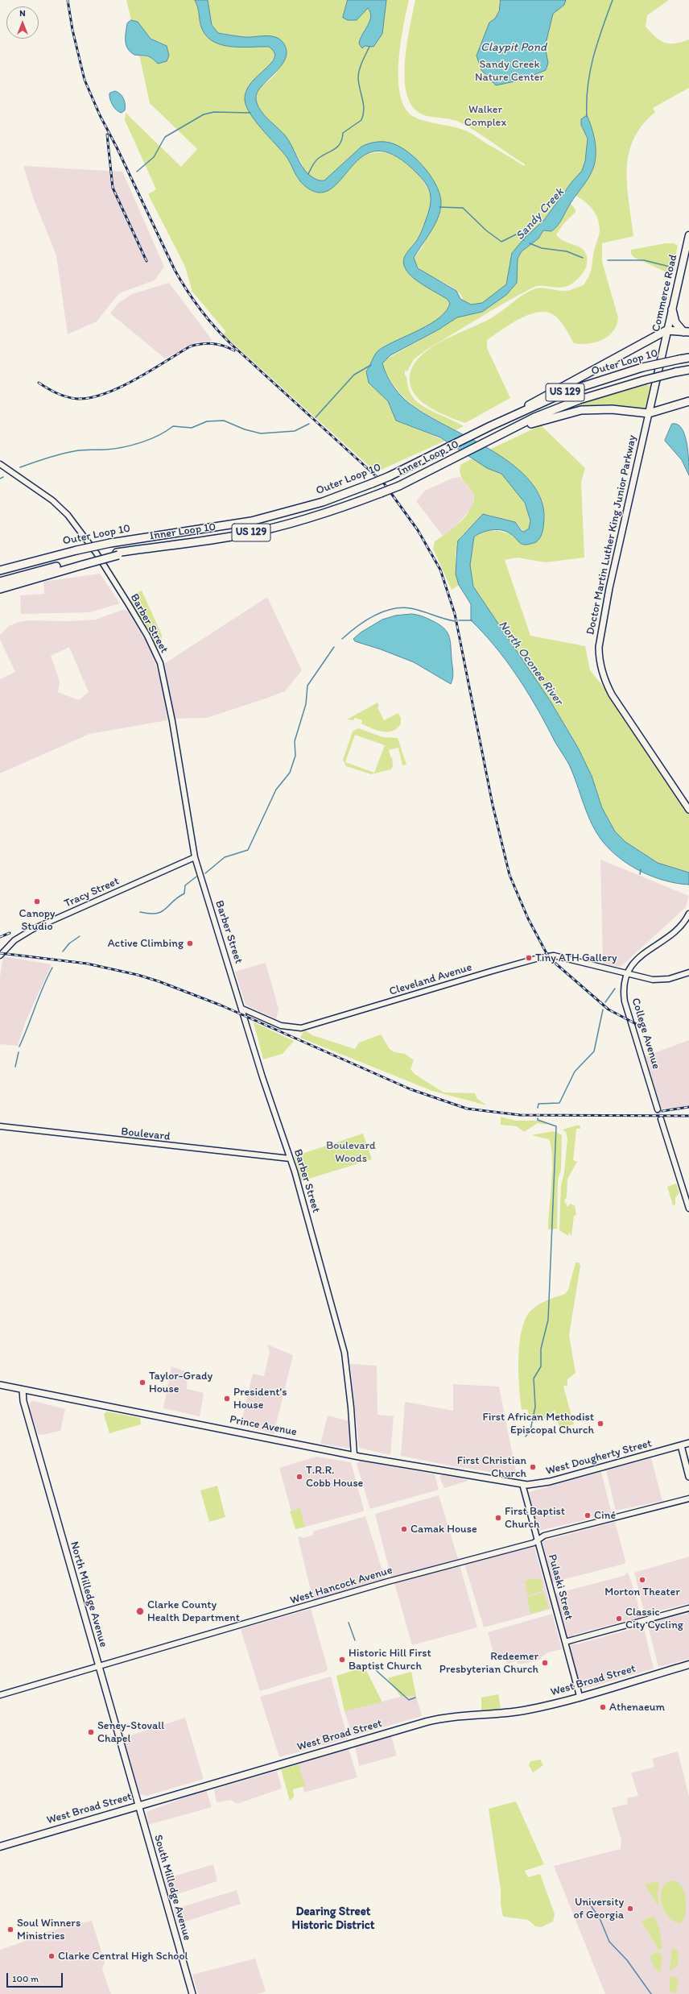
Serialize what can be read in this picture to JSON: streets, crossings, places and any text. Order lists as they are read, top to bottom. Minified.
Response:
{"streets":{"highway":["Outer Loop 10","US 129","Inner Loop 10"],"main road":["Commerce Road","Doctor Martin Luther King Junior Parkway","Prince Avenue","West Dougherty Street","North Milledge Avenue","West Broad Street","South Milledge Avenue"],"street":["Barber Street","Tracy Street","Cleveland Avenue","College Avenue","Boulevard","West Hancock Avenue","Pulaski Street"]},"crossings":[["Commerce Road","Doctor Martin Luther King Junior Parkway"],["Barber Street","Tracy Street"],["Barber Street","Cleveland Avenue"],["Barber Street","Boulevard"],["Barber Street","Prince Avenue"],["Cleveland Avenue","College Avenue"],["Prince Avenue","West Dougherty Street"],["Prince Avenue","Pulaski Street"],["Prince Avenue","North Milledge Avenue"],["West Dougherty Street","Pulaski Street"],["West Hancock Avenue","Pulaski Street"],["West Hancock Avenue","North Milledge Avenue"],["Pulaski Street","West Broad Street"],["North Milledge Avenue","West Broad Street"],["North Milledge Avenue","South Milledge Avenue"],["West Broad Street","South Milledge Avenue"]],"districts":["Dearing Street Historic District"],"water":["Claypit Pond","Sandy Creek","North Oconee River"],"parks":["Sandy Creek Nature Center","Walker Complex","Boulevard Woods"],"places":["Canopy Studio","Active Climbing","Tiny ATH Gallery","Taylor-Grady House","President's House","First African Methodist Episcopal Church","First Christian Church","T.R.R. Cobb House","Ciné","First Baptist Church","Camak House","Morton Theater","Clarke County Health Department","Classic City Cycling","Historic Hill First Baptist Church","Redeemer Presbyterian Church","Athenaeum","Seney-Stovall Chapel","University of Georgia","Soul Winners Ministries","Clarke Central High School"],"scale_bar":"100 m","north":"top"}
